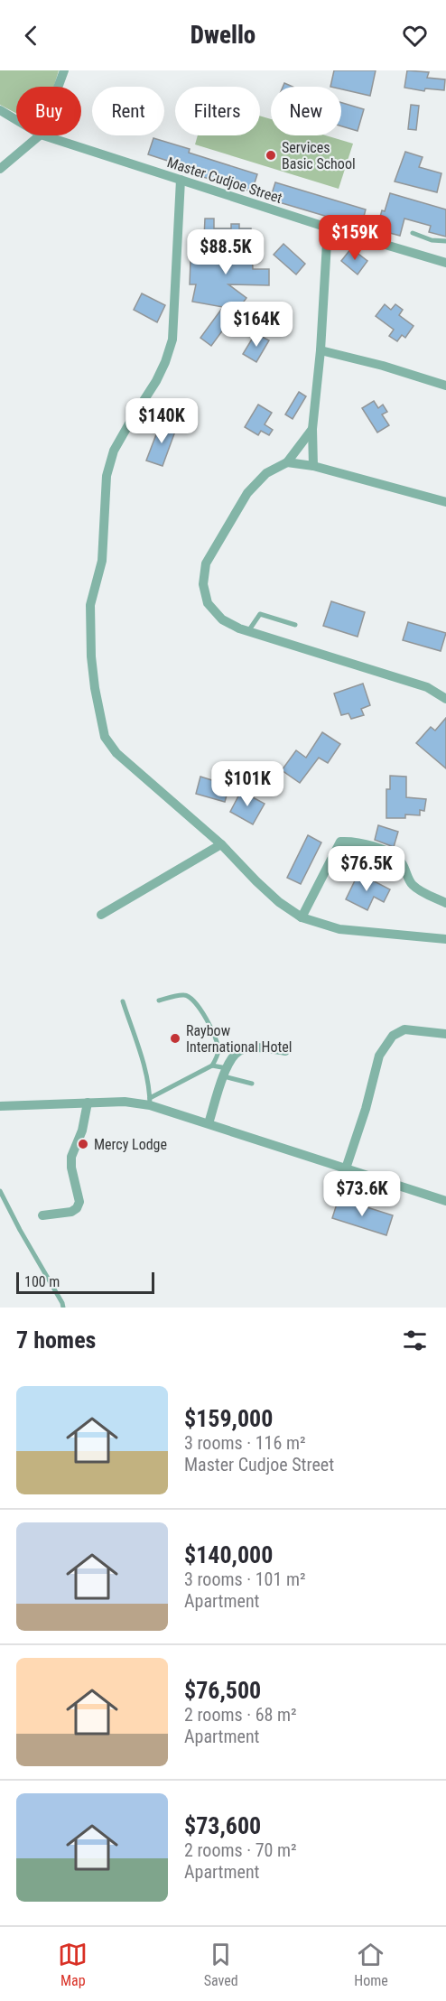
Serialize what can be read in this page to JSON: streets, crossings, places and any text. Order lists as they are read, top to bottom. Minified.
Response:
{"streets":{"street":["Master Cudjoe Street"]},"places":["Services Basic School","Raybow International Hotel","Mercy Lodge"],"scale_bar":"100 m","page":{"header":"Dwello","chip":["Buy","Rent","Filters","New"],"price":["$159K","$88.5K","$164K","$140K","$101K","$76.5K","$73.6K"],"scale":"100 m","heading":"7 homes","list":[{"name":"$159,000","note":"3 rooms · 116 m² · Master Cudjoe Street"},{"name":"$140,000","note":"3 rooms · 101 m² · Apartment"},{"name":"$76,500","note":"2 rooms · 68 m² · Apartment"},{"name":"$73,600","note":"2 rooms · 70 m² · Apartment"}],"tabs":["Map","Saved","Home"]}}
